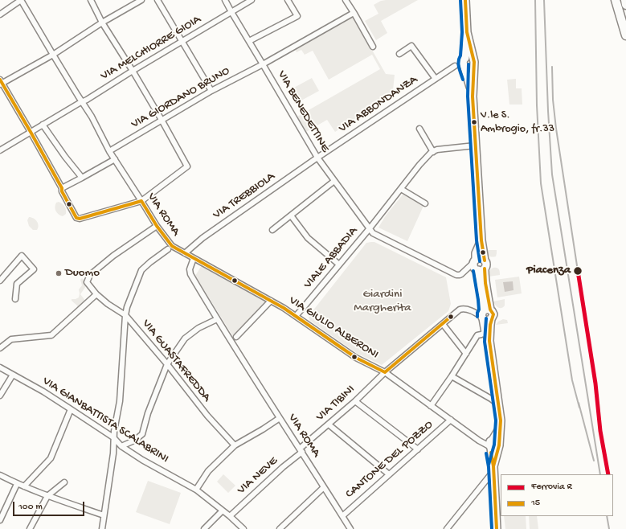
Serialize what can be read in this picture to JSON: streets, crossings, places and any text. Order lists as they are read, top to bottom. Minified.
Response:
{"streets":{"street":["VIA MELCHIORRE GIOIA","VIA GIORDANO BRUNO","VIA ABBONDANZA","VIA BENEDETTINE","VIA TREBBIOLA","VIA ROMA","VIALE ABBADIA","VIA GIULIO ALBERONI","VIA GUASTAFREDDA","VIA TIBINI","VIA GIANBATTISTA SCALABRINI","CANTONE DEL POZZO","VIA NEVE"]},"crossings":[["VIA MELCHIORRE GIOIA","VIA BENEDETTINE"],["VIA MELCHIORRE GIOIA","VIA ROMA"],["VIA GIORDANO BRUNO","VIA BENEDETTINE"],["VIA GIORDANO BRUNO","VIA ROMA"],["VIA ABBONDANZA","VIA BENEDETTINE"],["VIA ABBONDANZA","VIA TREBBIOLA"],["VIA BENEDETTINE","VIA TREBBIOLA"],["VIA BENEDETTINE","VIALE ABBADIA"],["VIA TREBBIOLA","VIA ROMA"],["VIA ROMA","VIA GIULIO ALBERONI"],["VIA ROMA","VIA GUASTAFREDDA"],["VIA ROMA","VIA TIBINI"],["VIA ROMA","CANTONE DEL POZZO"],["VIA ROMA","VIA NEVE"],["VIALE ABBADIA","VIA GIULIO ALBERONI"],["VIA GIULIO ALBERONI","VIA TIBINI"],["VIA GIULIO ALBERONI","CANTONE DEL POZZO"],["VIA TIBINI","VIA NEVE"],["VIA GIANBATTISTA SCALABRINI","VIA NEVE"]],"parks":["Giardini Margherita"],"places":["V.le S. Ambrogio, fr.33","Piacenza","Duomo"],"lines":["transit line 15","rail line R"],"legend":["Ferrovia R","15"],"scale_bar":"100 m"}
